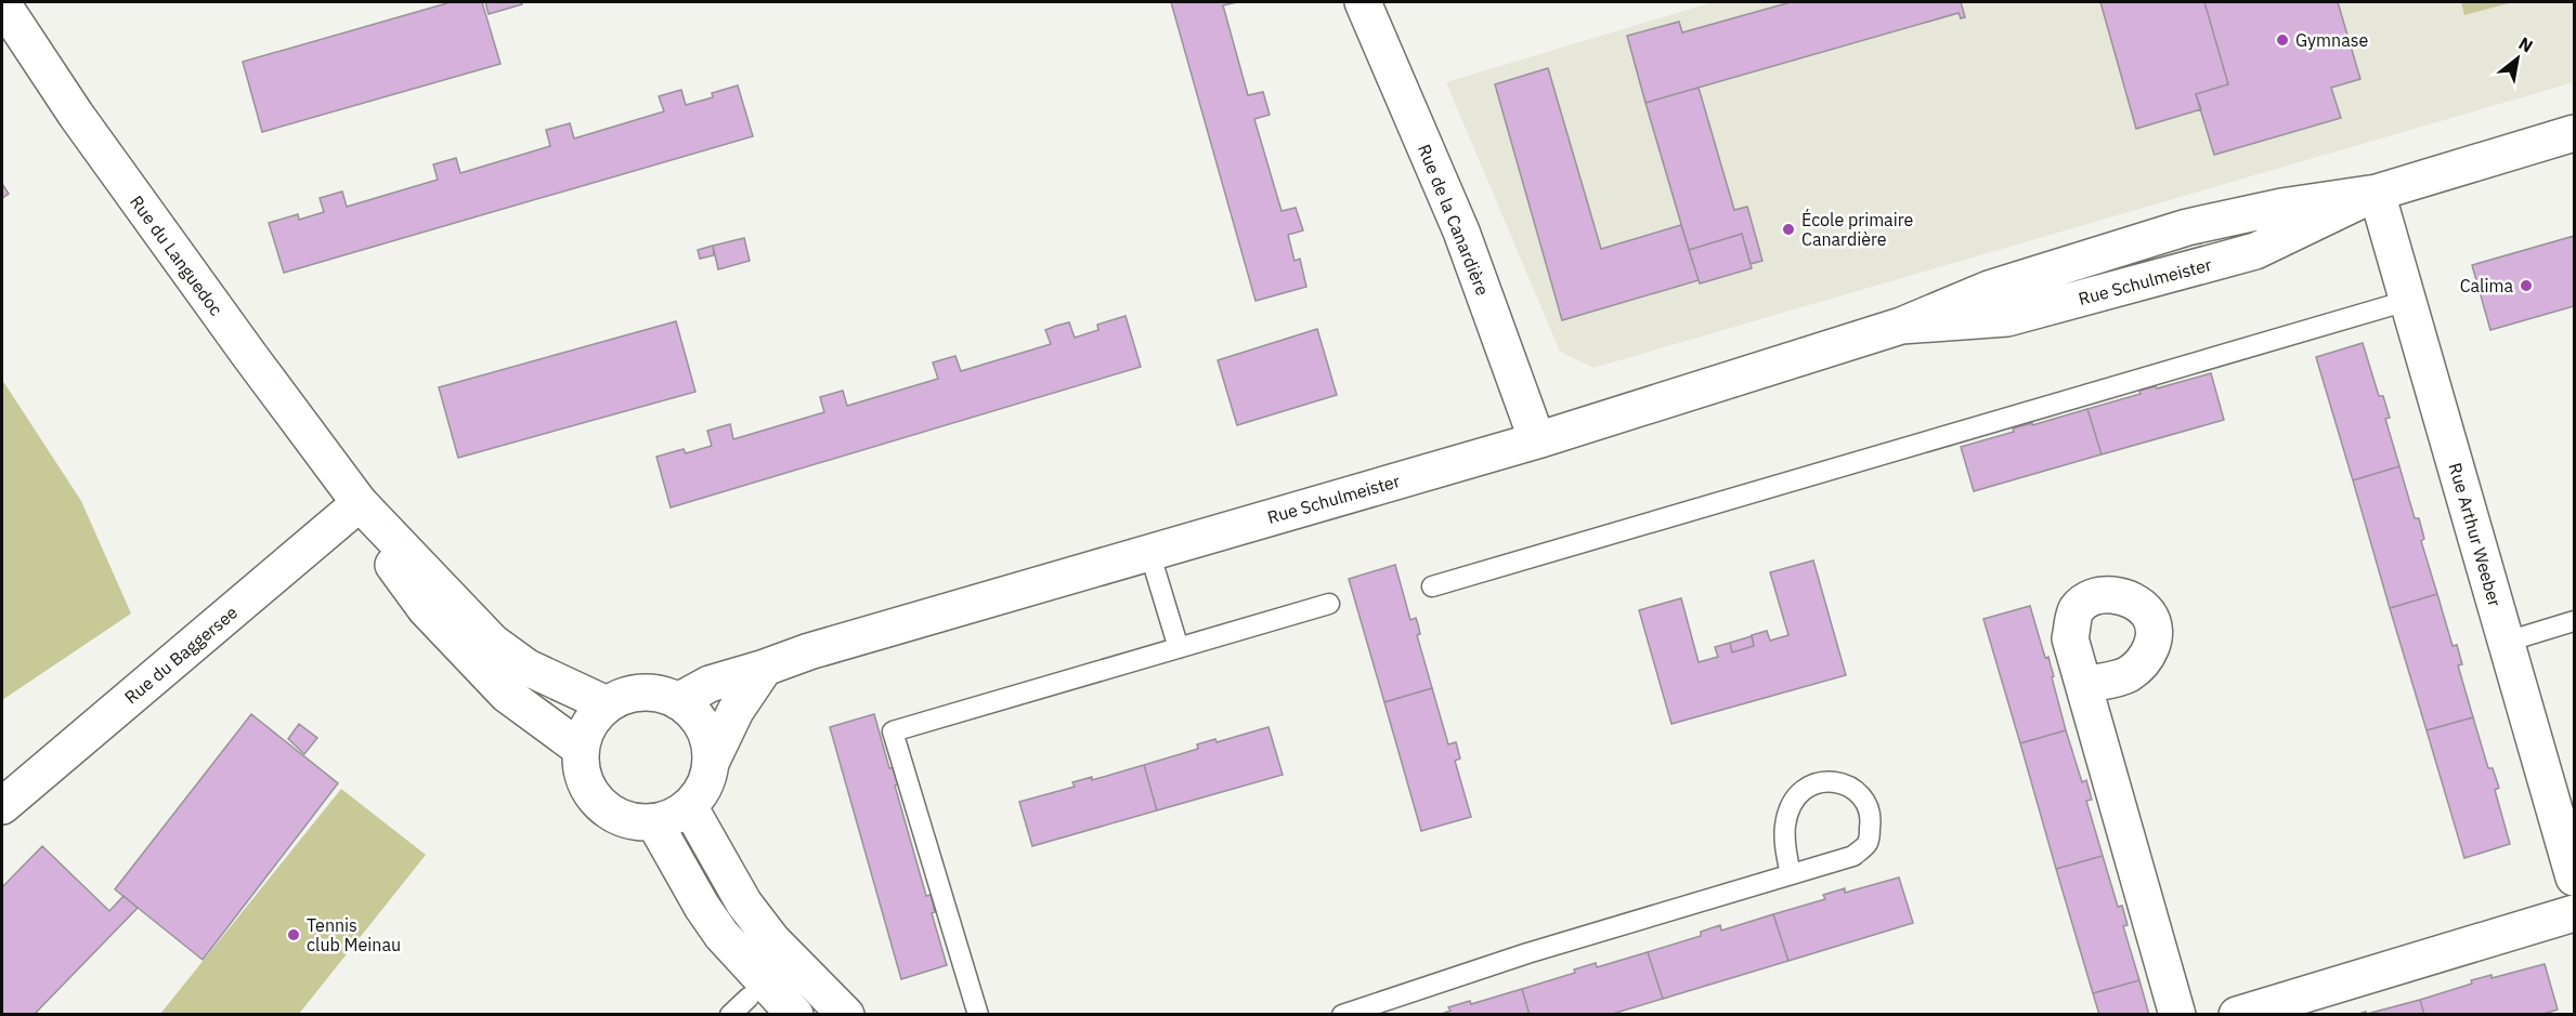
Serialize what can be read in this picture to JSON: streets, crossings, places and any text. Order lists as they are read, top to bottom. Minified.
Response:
{"streets":{"street":["Rue de la Canardière","Rue du Languedoc","Rue Schulmeister","Rue Arthur Weeber","Rue du Baggersee"]},"crossings":[["Rue de la Canardière","Rue Schulmeister"],["Rue du Languedoc","Rue Schulmeister"],["Rue du Languedoc","Rue du Baggersee"],["Rue Schulmeister","Rue Arthur Weeber"]],"places":["Gymnase","École primaire Canardière","Calima","Tennis club Meinau"],"north":"top right"}
